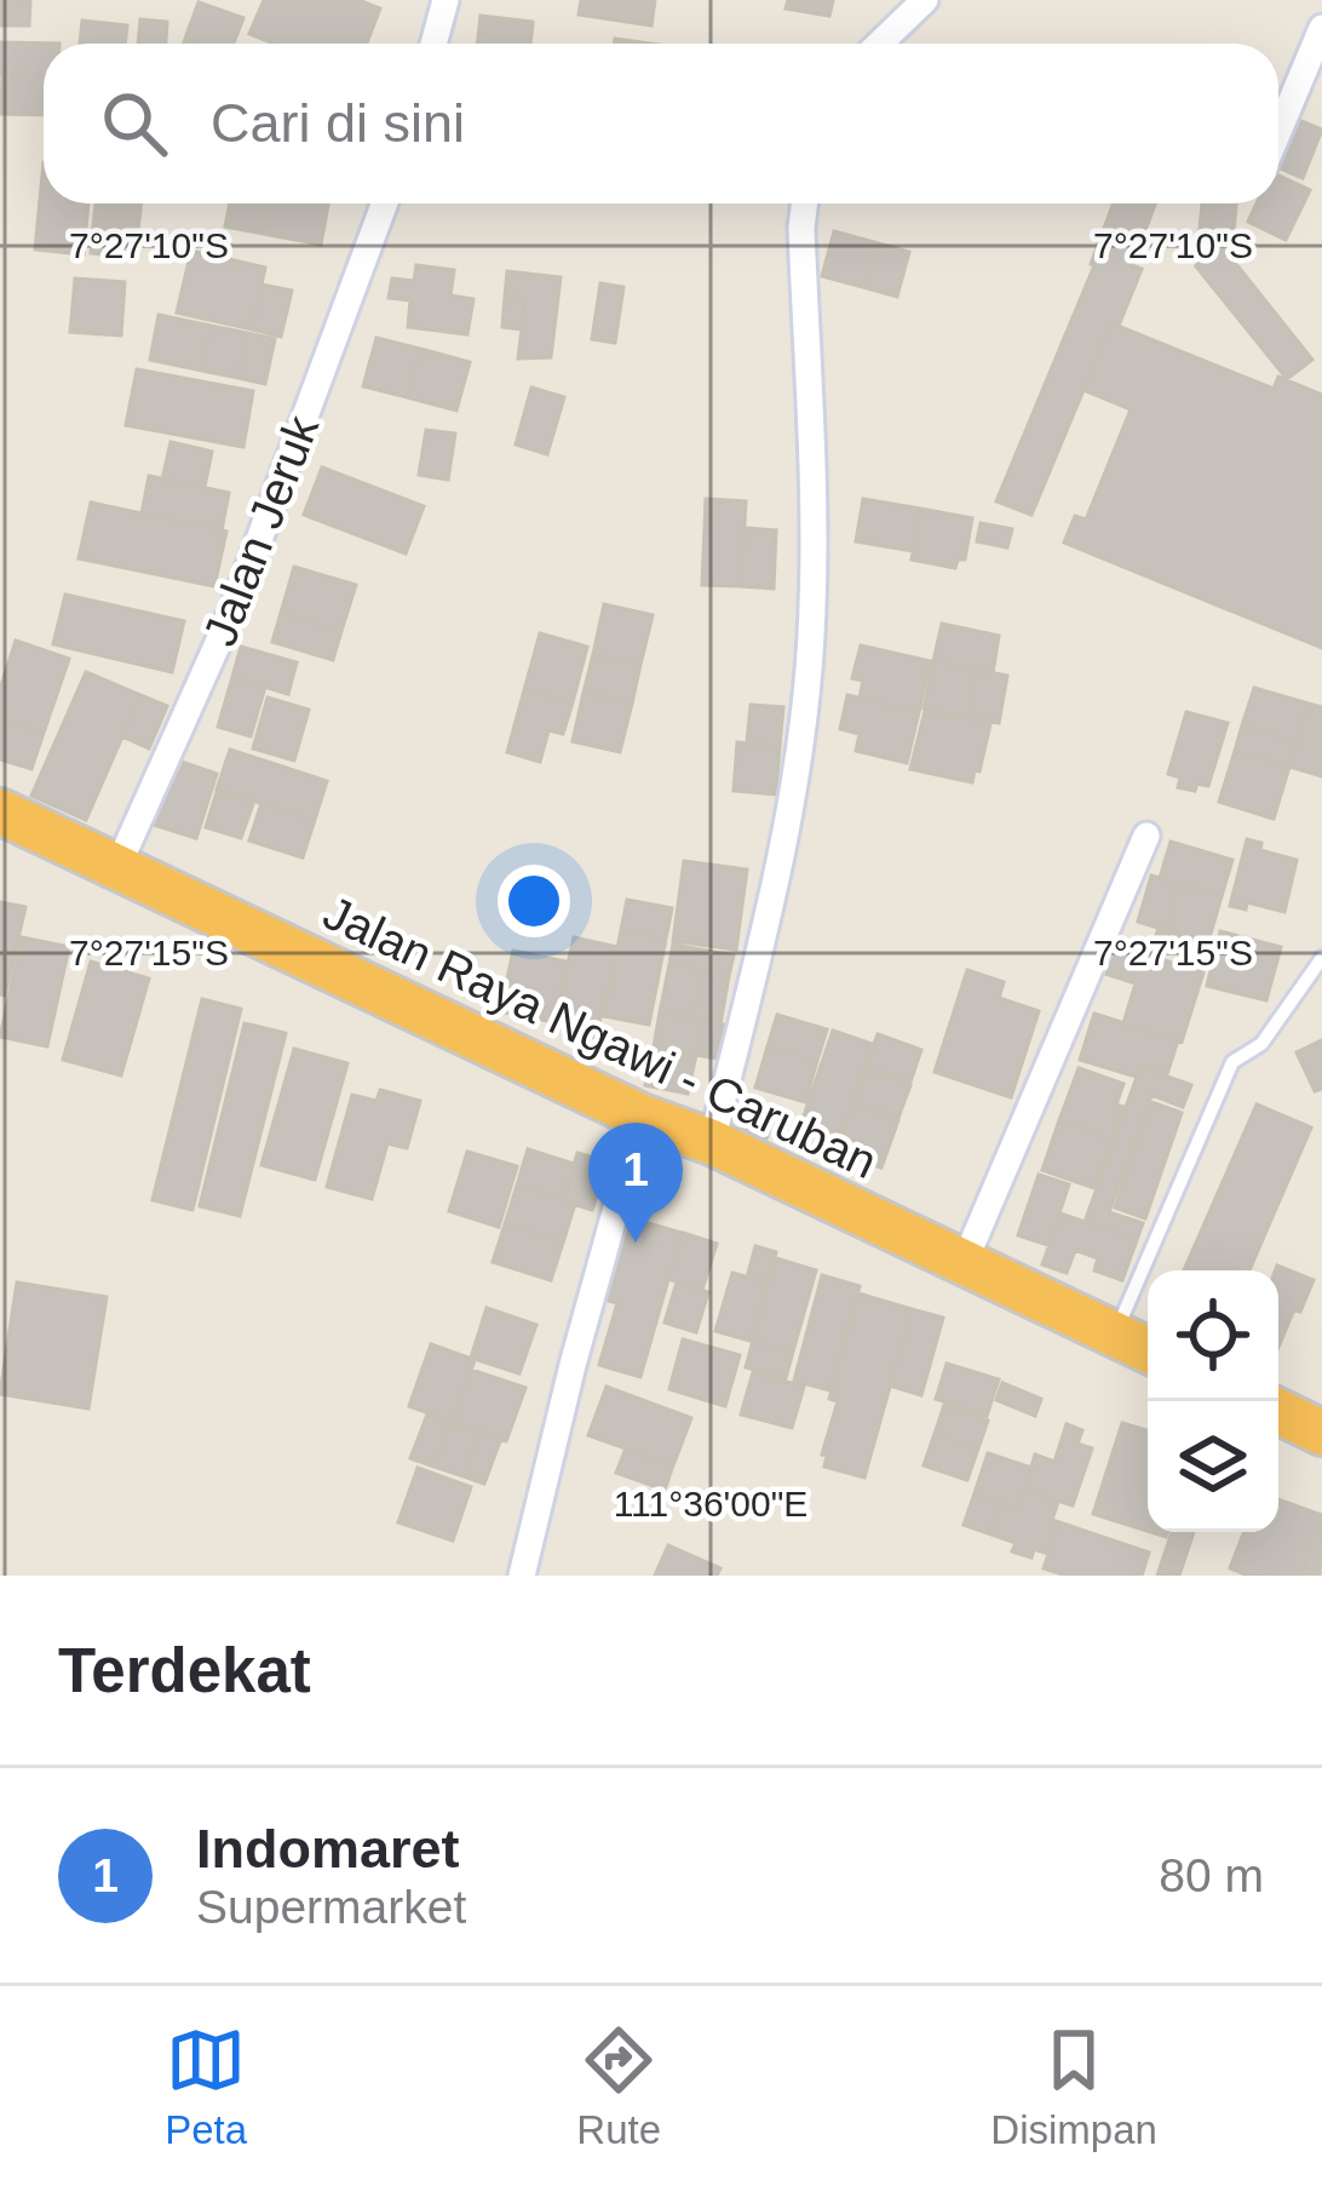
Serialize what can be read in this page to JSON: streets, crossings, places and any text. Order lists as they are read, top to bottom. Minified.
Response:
{"streets":{"highway":["Jalan Raya Ngawi - Caruban"],"street":["Jalan Jeruk"]},"crossings":[["Jalan Jeruk","Jalan Raya Ngawi - Caruban"]],"page":{"search":"Cari di sini","pins":"1","heading":"Terdekat","list":[{"mark":"1","name":"Indomaret","note":"Supermarket","value":"80 m"}],"nav":["Peta","Rute","Disimpan"]},"coordinates":["7°27'10\"S","7°27'15\"S","111°36'00\"E"]}
